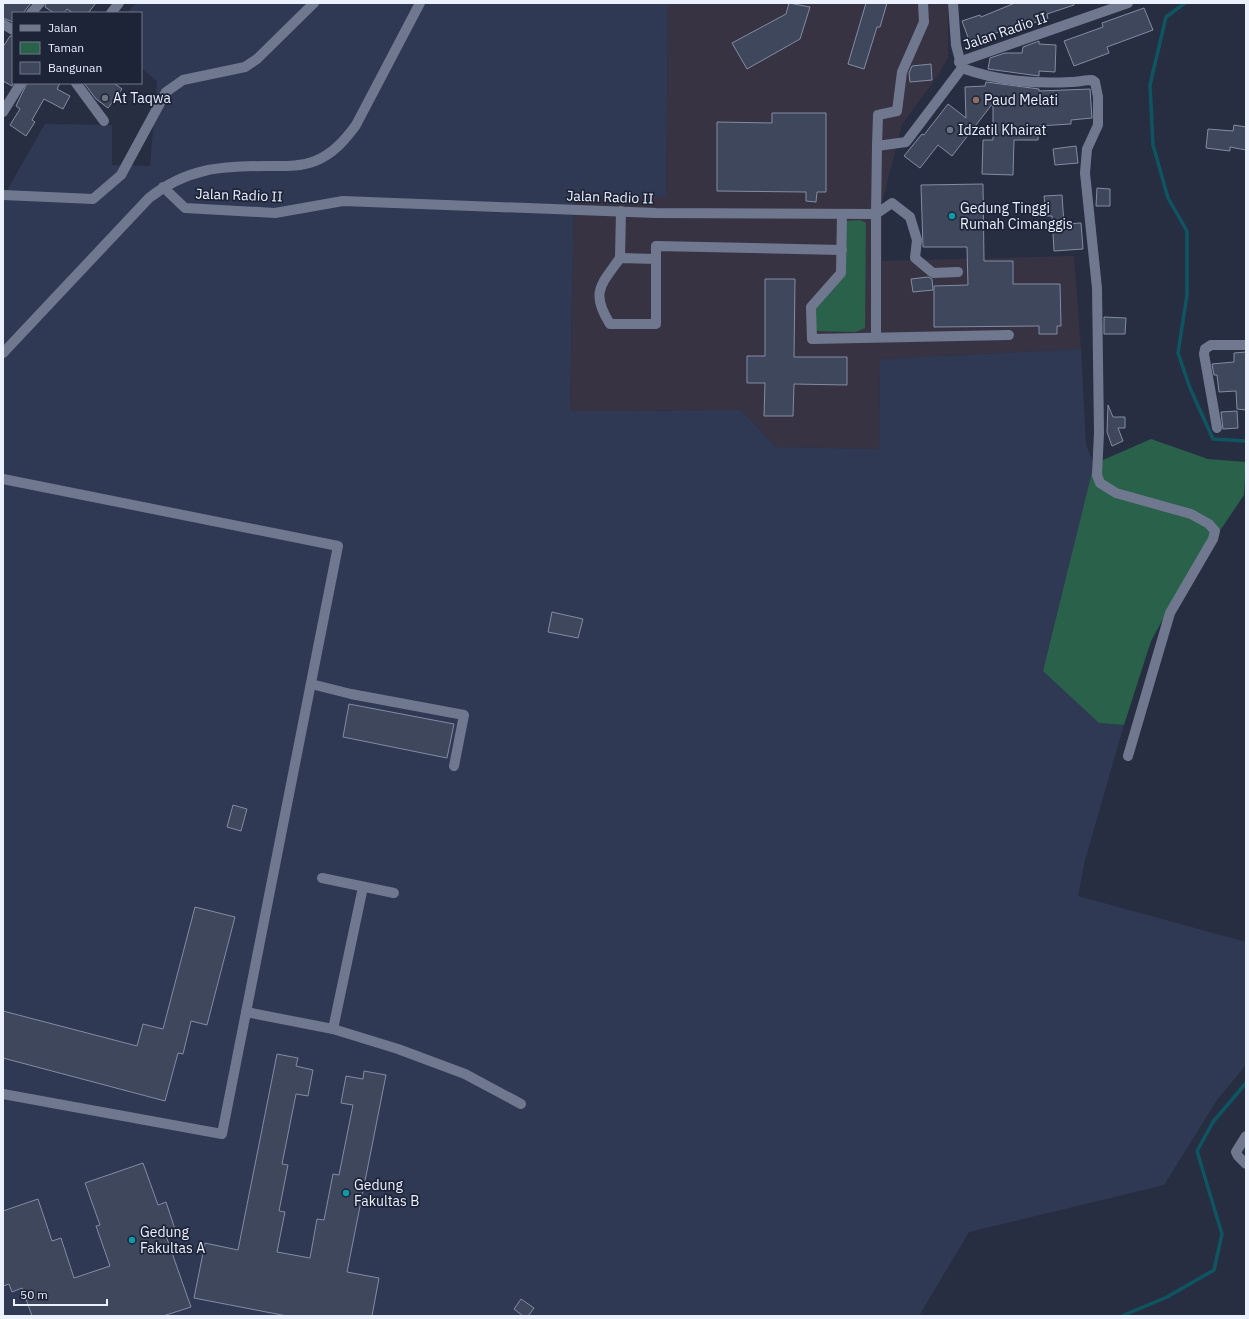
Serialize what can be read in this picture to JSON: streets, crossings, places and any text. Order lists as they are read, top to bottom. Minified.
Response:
{"streets":{"street":["Jalan Radio II"]},"places":["At Taqwa","Paud Melati","Idzatil Khairat","Gedung Tinggi Rumah Cimanggis","Gedung Fakultas B","Gedung Fakultas A"],"legend":["Jalan","Taman","Bangunan"],"scale_bar":"50 m"}
